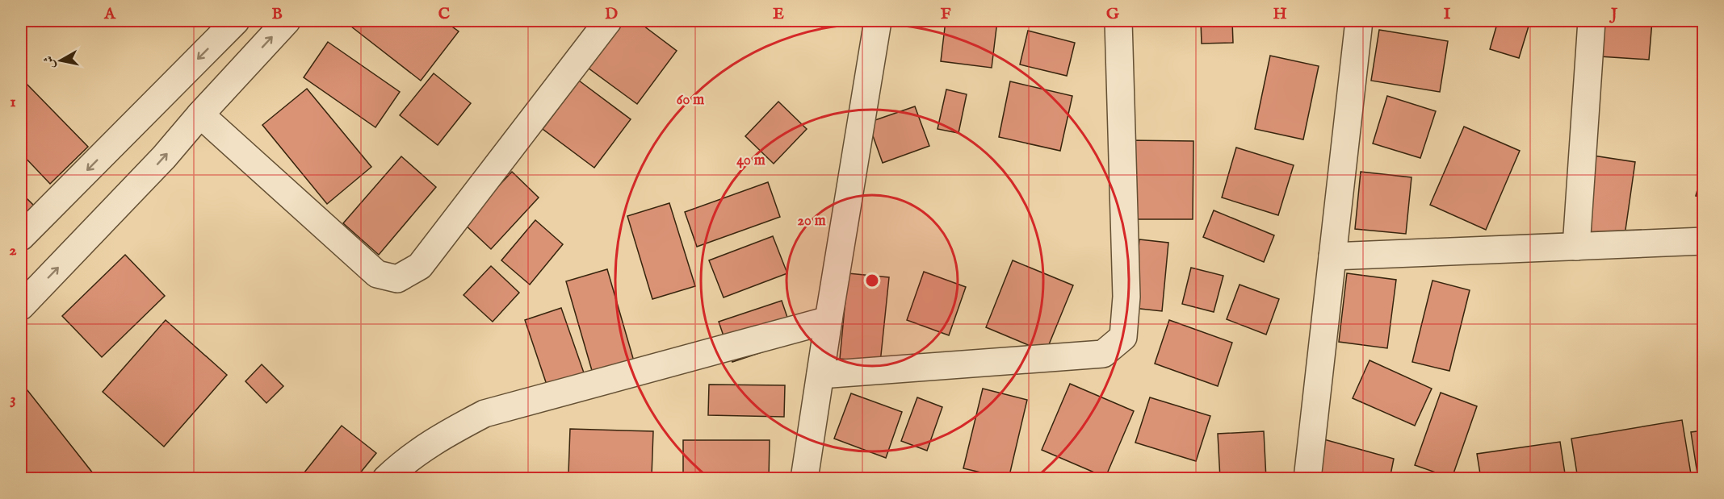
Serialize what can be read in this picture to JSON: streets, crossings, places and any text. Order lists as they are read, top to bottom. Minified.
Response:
{"north":"left","grid":{"columns":["A","B","C","D","E","F","G","H","I","J"],"rows":["1","2","3"]},"rings":["60 m","40 m","20 m"]}
